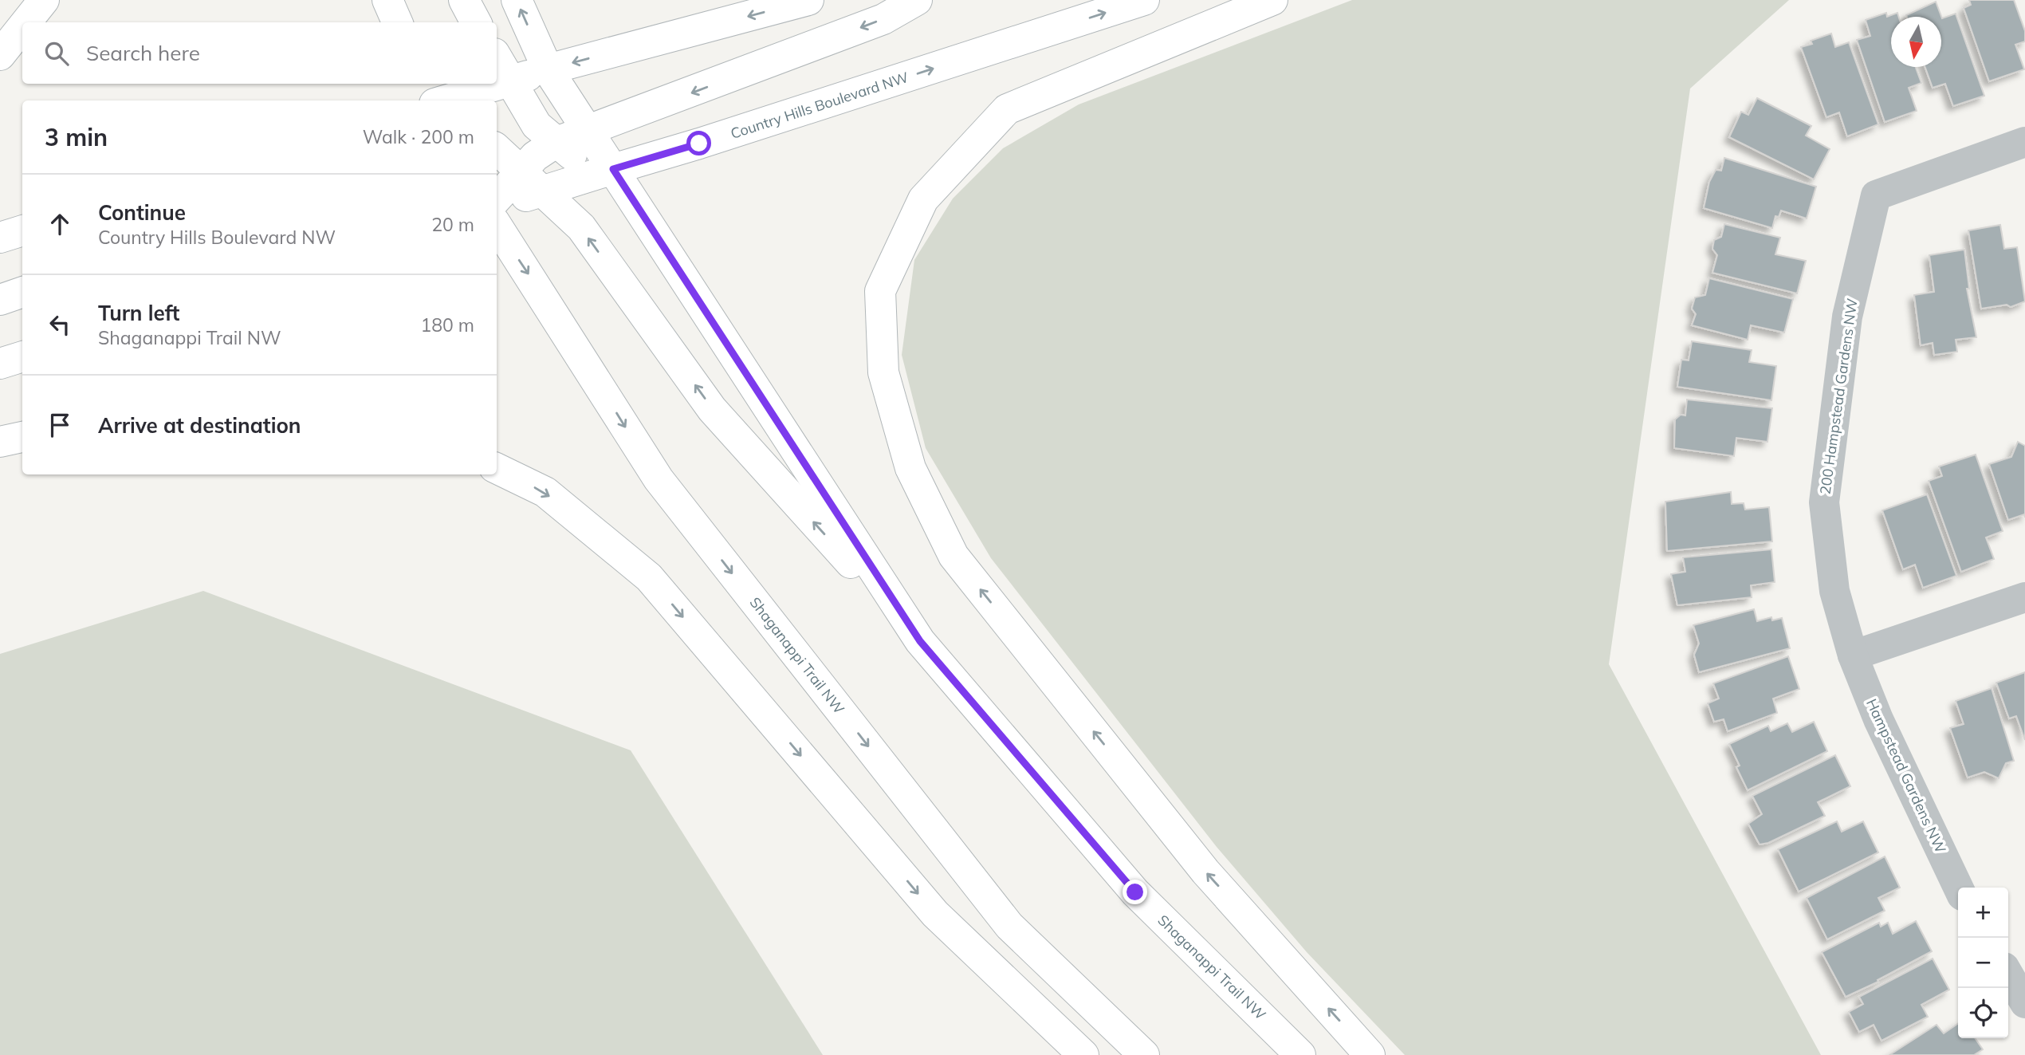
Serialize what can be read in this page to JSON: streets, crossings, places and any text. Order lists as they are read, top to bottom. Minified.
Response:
{"streets":{"main road":["Country Hills Boulevard NW","Shaganappi Trail NW"],"street":["200 Hampstead Gardens NW","Hampstead Gardens NW"]},"crossings":[["Country Hills Boulevard NW","Shaganappi Trail NW"],["200 Hampstead Gardens NW","Hampstead Gardens NW"]],"north":"bottom","page":{"search":"Search here","heading":["3 min","Walk · 200 m"],"list":[["Continue","Country Hills Boulevard NW","20 m"],["Turn left","Shaganappi Trail NW","180 m"],"Arrive at destination"],"map_buttons":["+","−"]}}
